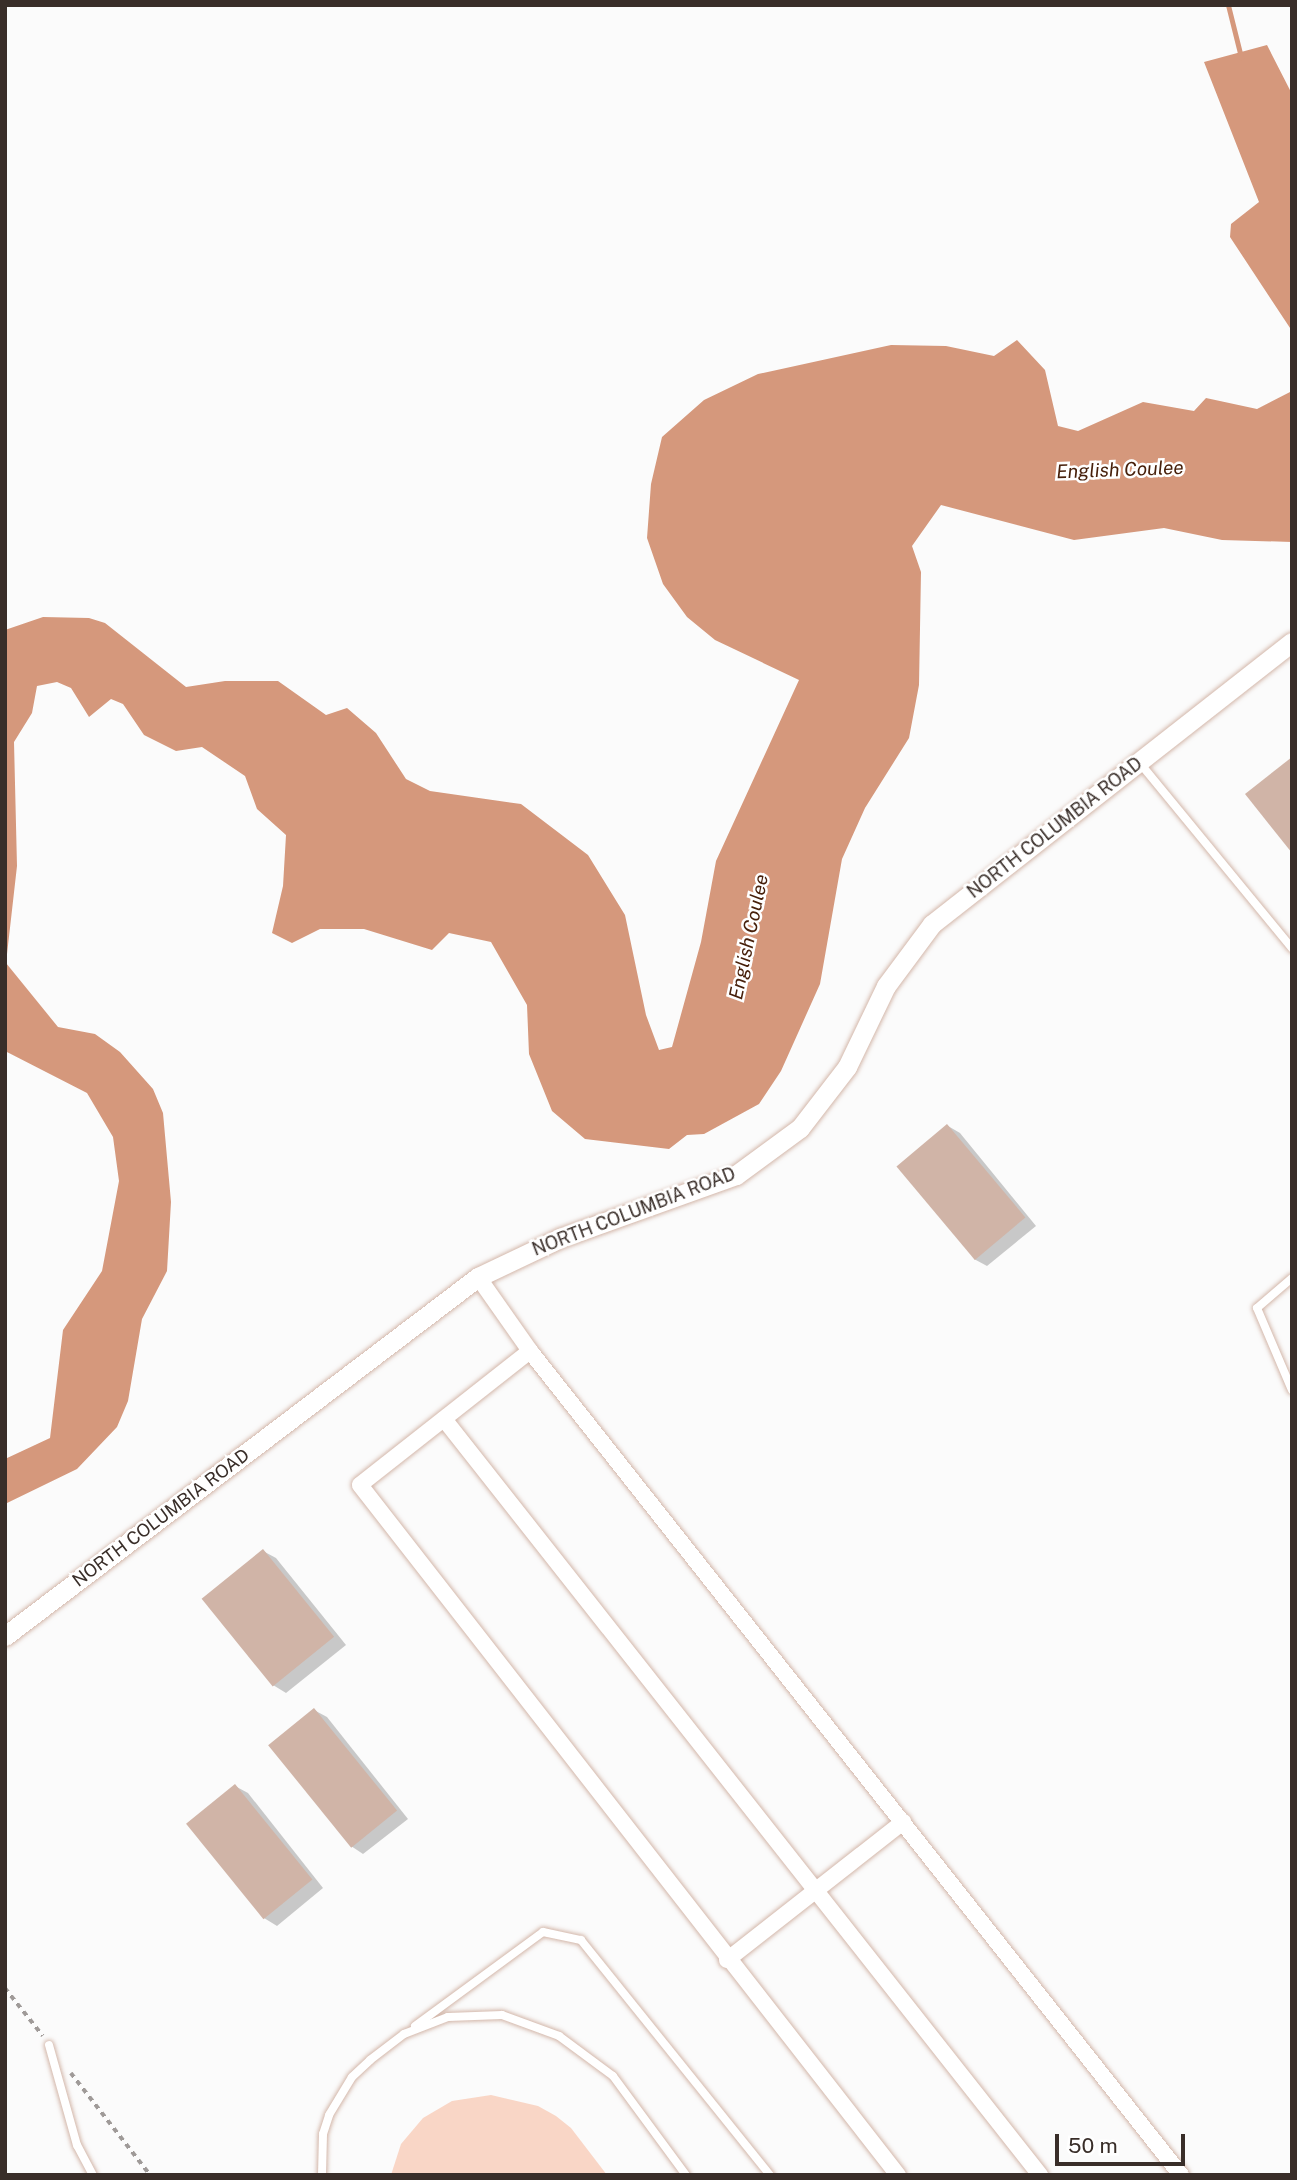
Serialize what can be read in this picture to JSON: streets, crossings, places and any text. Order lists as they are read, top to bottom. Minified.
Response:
{"streets":{"street":["NORTH COLUMBIA ROAD"]},"water":["English Coulee"],"scale_bar":"50 m"}
